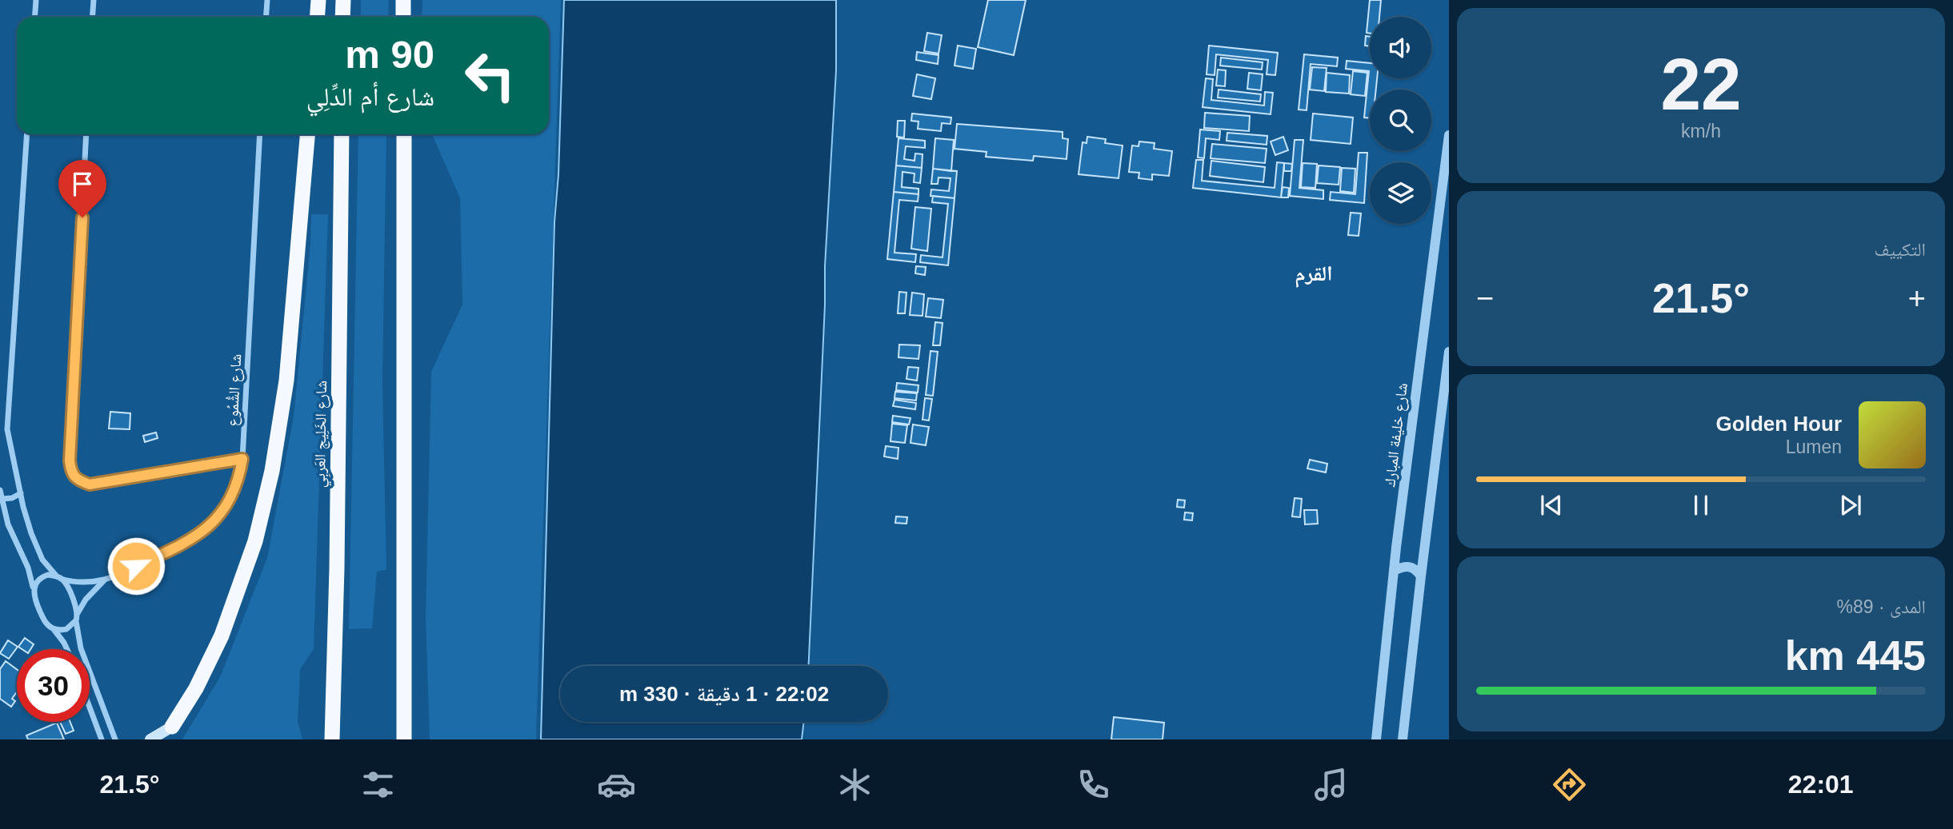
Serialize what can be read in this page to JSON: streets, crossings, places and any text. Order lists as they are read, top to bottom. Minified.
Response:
{"streets":{"highway":["شارع الخَلِيج العَربِي"],"street":["شارع الشُّمُوع","شارع خليفة المبارك"]},"districts":["القرم"],"page":{"tile":[["22","km/h"],"التكييف",["المدى · 89%","445 km"]],"turn":["90 m","شارع أم الدِّلِي"],"heat":["−","21.5°","+"],"song":["Golden Hour","Lumen"],"limit":"30","trip":"22:02 · 1 دقيقة · 330 m","tabs":["22:01","21.5°"]}}
